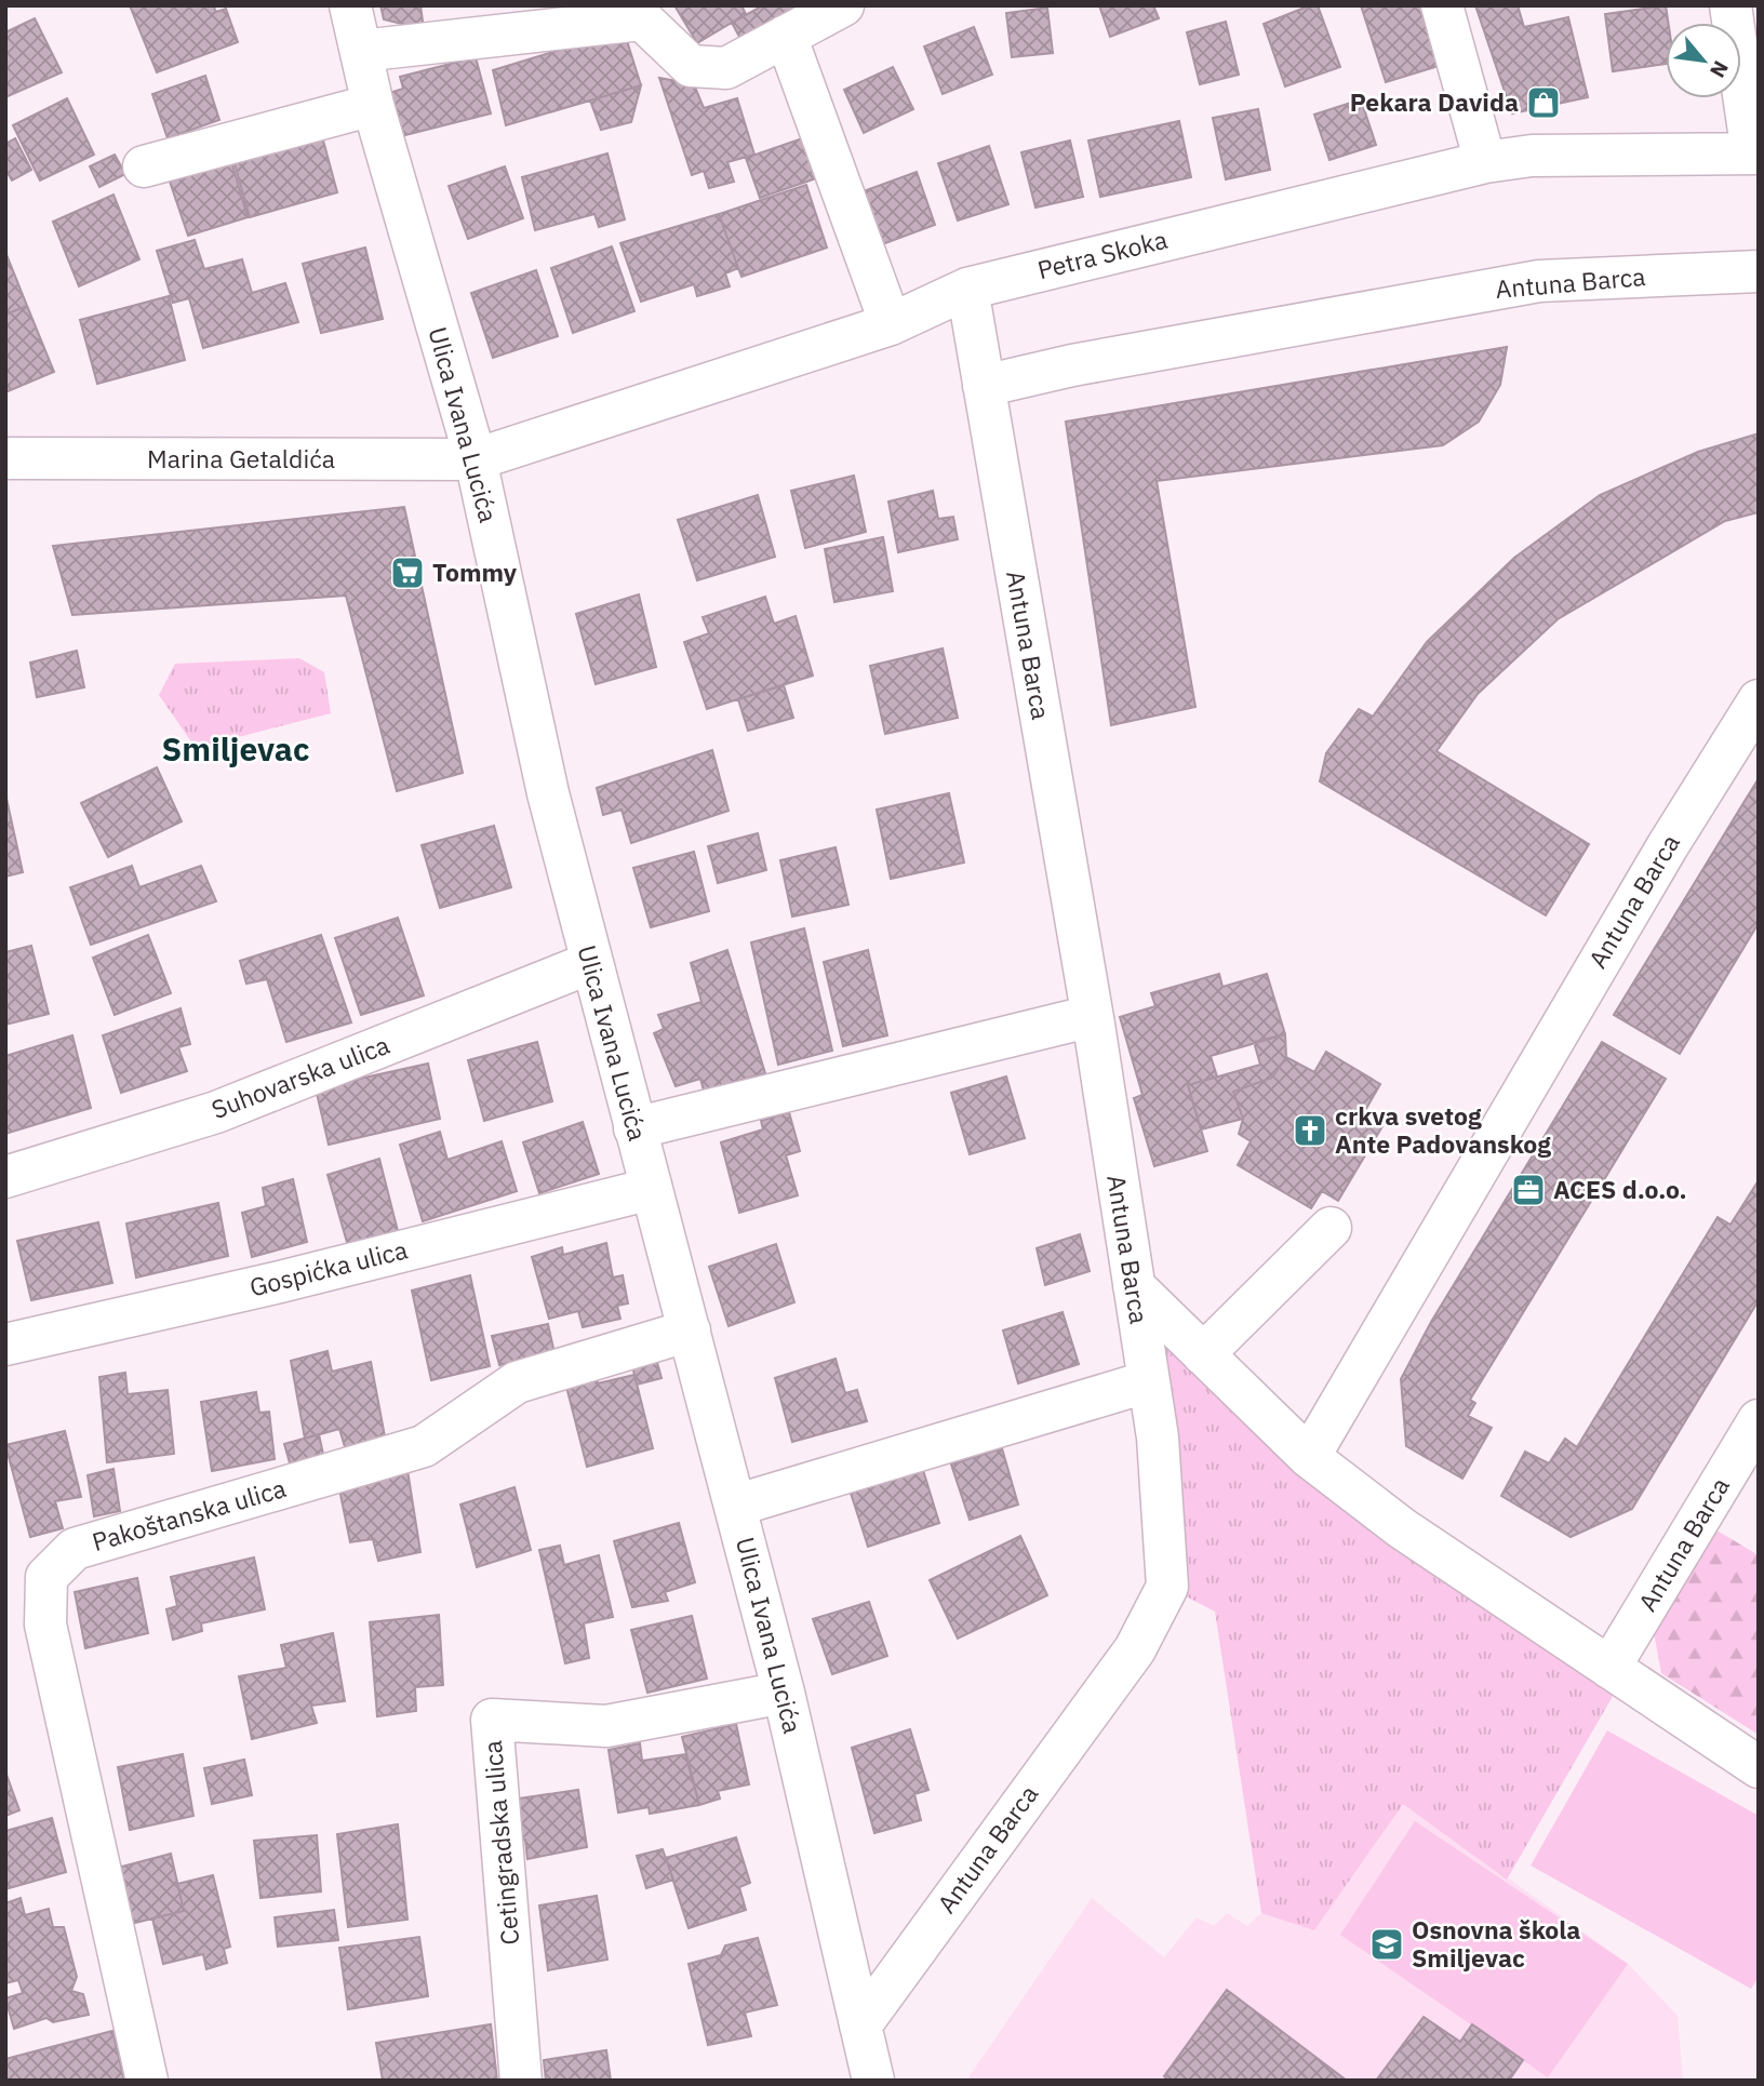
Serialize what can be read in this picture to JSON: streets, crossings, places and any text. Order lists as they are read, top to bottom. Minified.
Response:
{"streets":{"street":["Petra Skoka","Antuna Barca","Ulica Ivana Lucića","Marina Getaldića","Suhovarska ulica","Gospićka ulica","Pakoštanska ulica","Cetingradska ulica"]},"crossings":[["Petra Skoka","Antuna Barca"],["Petra Skoka","Ulica Ivana Lucića"],["Petra Skoka","Marina Getaldića"],["Antuna Barca","Ulica Ivana Lucića"],["Ulica Ivana Lucića","Marina Getaldića"],["Ulica Ivana Lucića","Suhovarska ulica"],["Ulica Ivana Lucića","Gospićka ulica"],["Ulica Ivana Lucića","Pakoštanska ulica"],["Ulica Ivana Lucića","Cetingradska ulica"]],"districts":["Smiljevac"],"places":{"shop":["Pekara Davida"],"supermarket":["Tommy"],"church":["crkva svetog Ante Padovanskog"],"office":["ACES d.o.o."],"school or university":["Osnovna škola Smiljevac"]},"north":"bottom right"}
